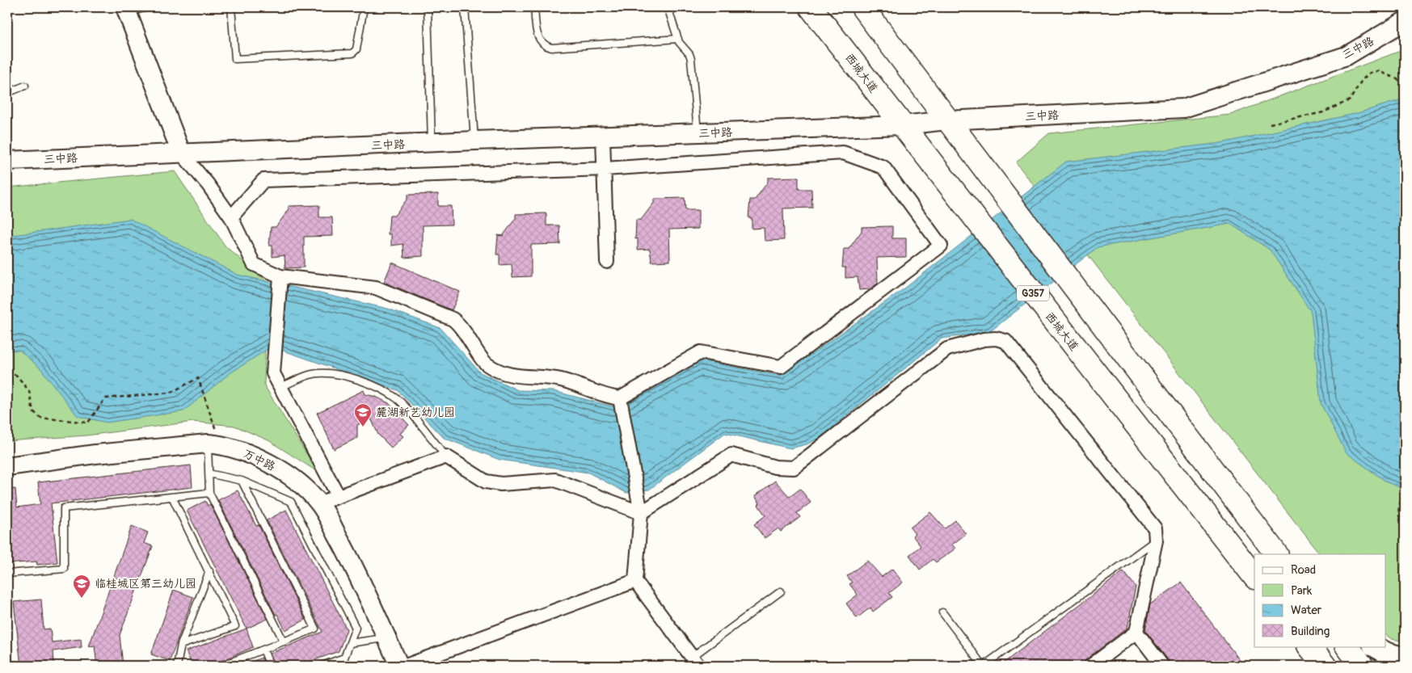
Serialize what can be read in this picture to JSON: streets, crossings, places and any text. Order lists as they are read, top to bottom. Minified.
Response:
{"streets":{"highway":["西城大道","G357"],"main road":["三中路","万中路"]},"crossings":[["三中路","西城大道"]],"places":{"school or university":["麓湖新艺幼儿园","临桂城区第三幼儿园"]},"legend":["Road","Park","Water","Building"]}
